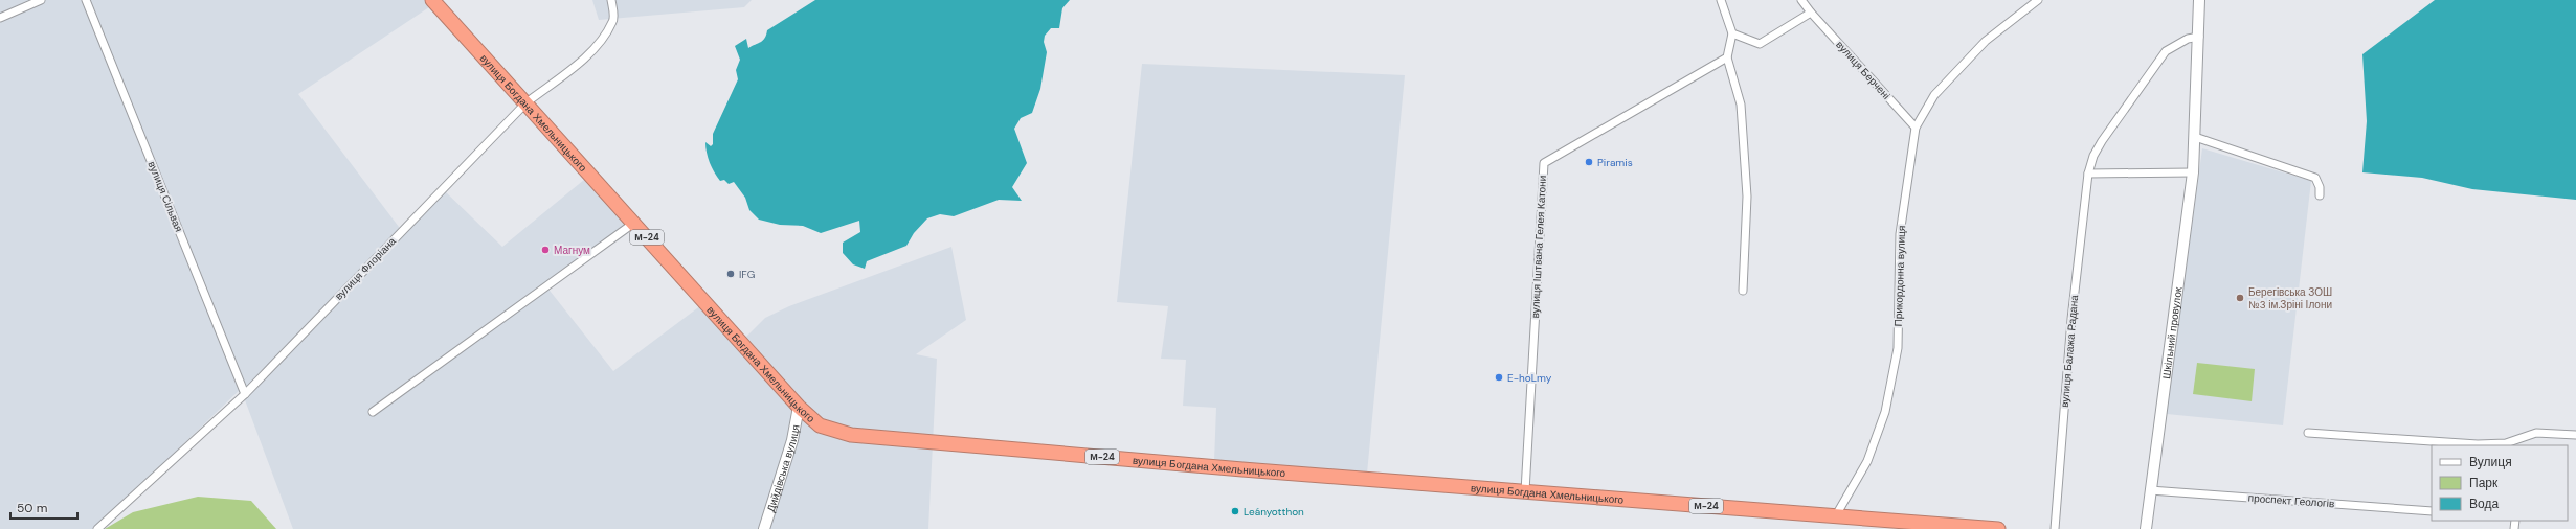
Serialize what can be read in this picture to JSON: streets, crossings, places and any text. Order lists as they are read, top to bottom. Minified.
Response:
{"streets":{"highway":["вулиця Богдана Хмельницького","М-24"],"main road":["Шкільний провулок","Дийдівська вулиця"],"street":["вулиця Берчені","вулиця Сільвая","вулиця Іштвана Гелея Катони","вулиця Флоріана","Прикордонна вулиця","вулиця Балажа Радана","проспект Геологів"]},"crossings":[["вулиця Берчені","Прикордонна вулиця"],["вулиця Богдана Хмельницького","вулиця Іштвана Гелея Катони"],["вулиця Богдана Хмельницького","вулиця Флоріана"],["вулиця Богдана Хмельницького","Прикордонна вулиця"],["вулиця Богдана Хмельницького","Дийдівська вулиця"],["вулиця Сільвая","вулиця Флоріана"],["Шкільний провулок","вулиця Балажа Радана"],["Шкільний провулок","проспект Геологів"]],"places":["Piramis","Магнум","IFG","Берегівська ЗОШ №3 ім.Зріні Ілони","E-hoLmy","Leányotthon"],"legend":["Вулиця","Парк","Вода"],"scale_bar":"50 m"}
